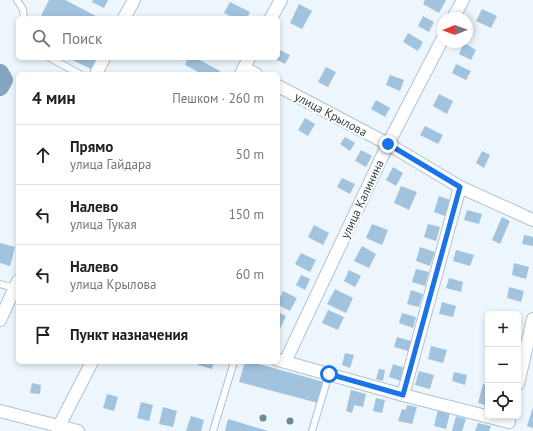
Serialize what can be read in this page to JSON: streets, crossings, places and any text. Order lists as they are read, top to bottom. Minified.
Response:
{"streets":{"street":["улица Крылова","улица Калинина"]},"crossings":[["улица Крылова","улица Калинина"]],"north":"left","page":{"search":"Поиск","heading":["4 мин","Пешком · 260 m"],"list":[["Прямо","улица Гайдара","50 m"],["Налево","улица Тукая","150 m"],["Налево","улица Крылова","60 m"],"Пункт назначения"],"map_buttons":["+","−"]}}
